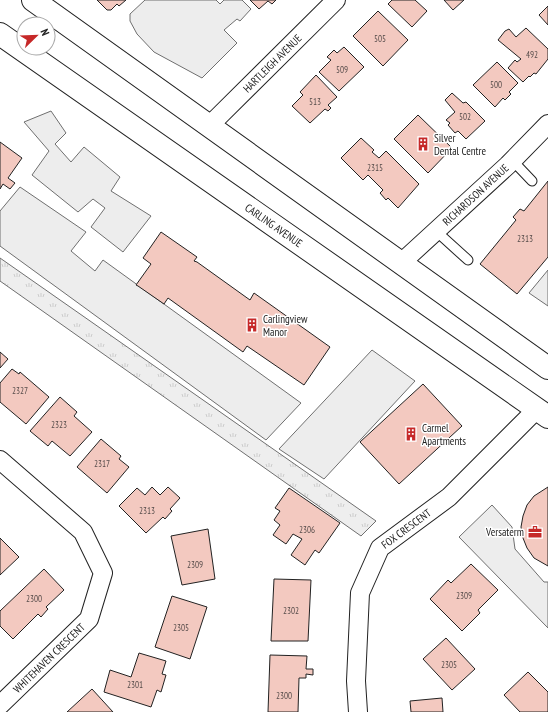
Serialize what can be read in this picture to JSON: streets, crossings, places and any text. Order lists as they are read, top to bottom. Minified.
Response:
{"streets":{"main road":["CARLING AVENUE"],"street":["HARTLEIGH AVENUE","RICHARDSON AVENUE","FOX CRESCENT","WHITEHAVEN CRESCENT"]},"crossings":[["CARLING AVENUE","FOX CRESCENT"]],"places":{"building":["Silver Dental Centre","Carlingview Manor","Carmel Apartments"],"office":["Versaterm"]},"house_numbers":["505","492","509","500","513","502","2315","2313","2327","2323","2317","2313","2306","2309","2309","2300","2302","2305","2305","2301","2300"],"north":"top right"}
